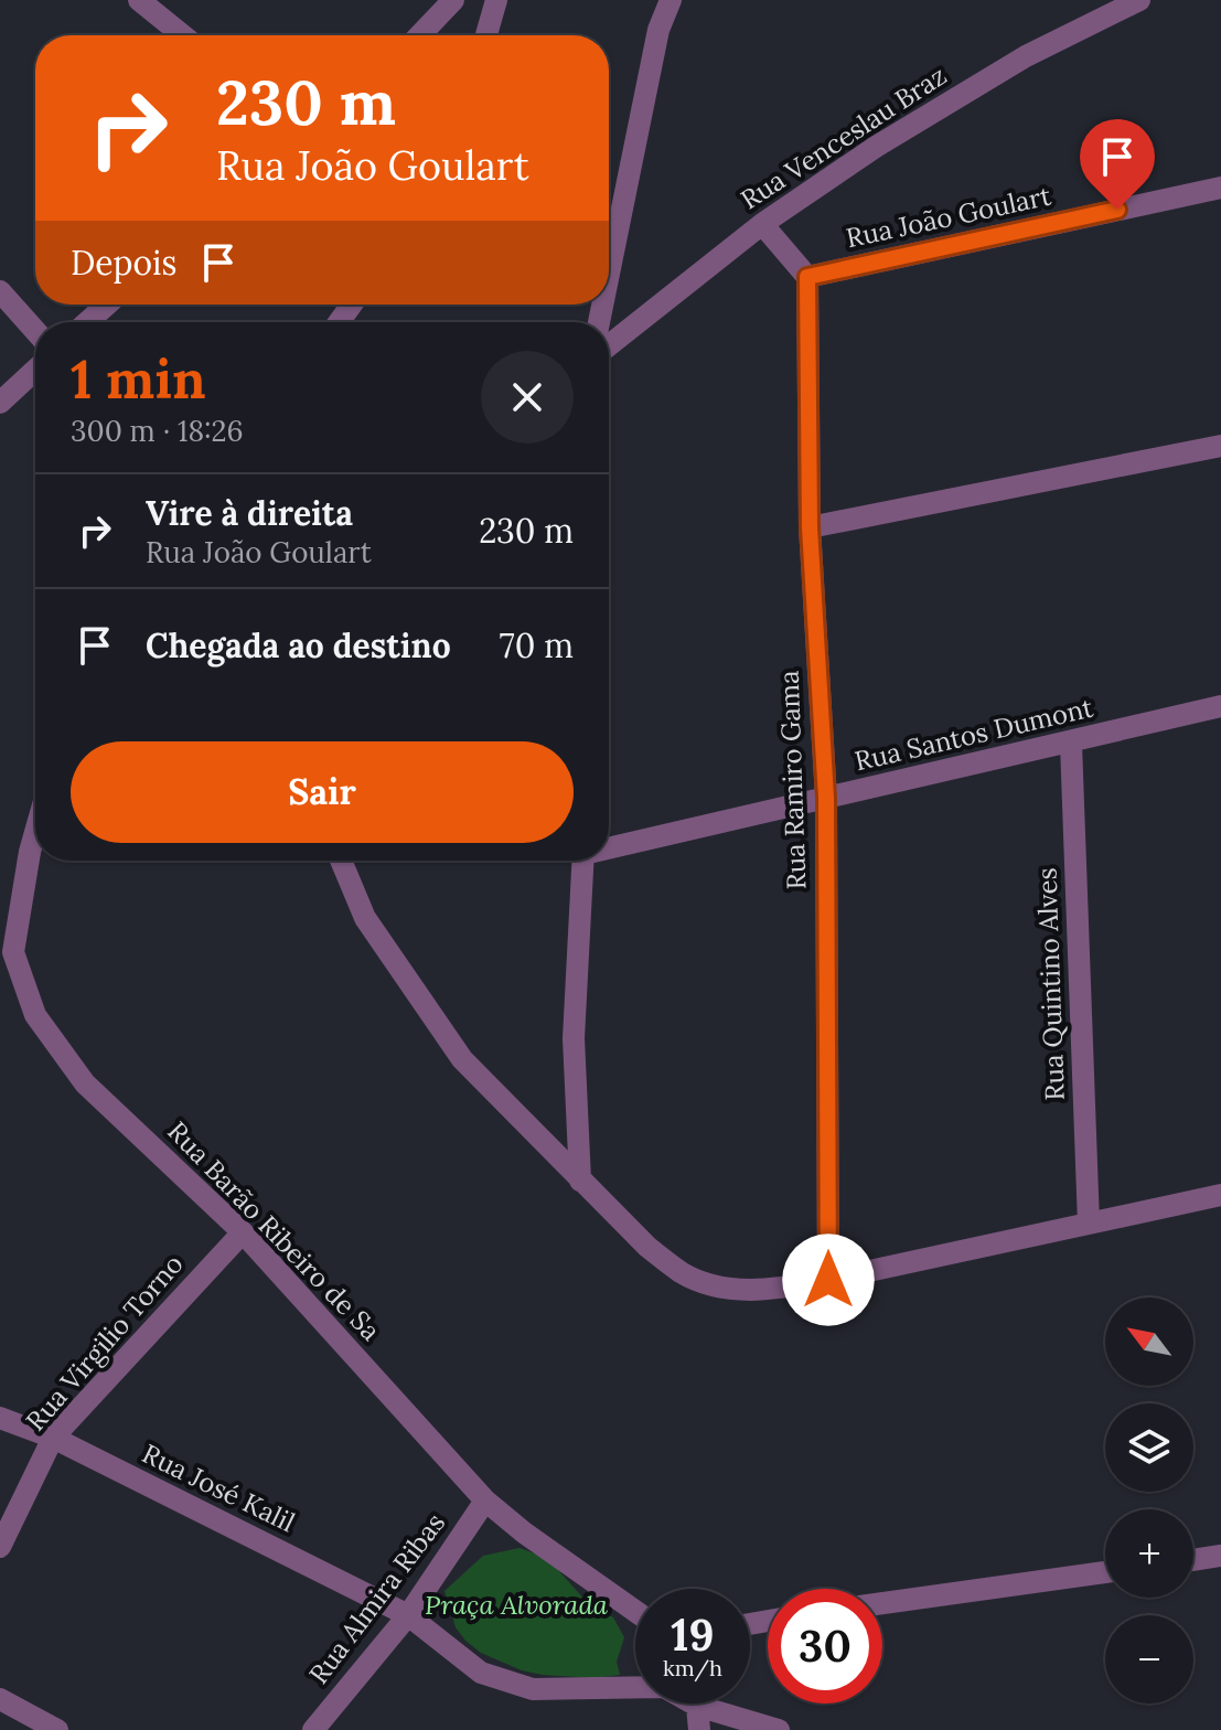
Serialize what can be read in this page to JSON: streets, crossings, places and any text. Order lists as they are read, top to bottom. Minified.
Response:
{"streets":{"street":["Rua Venceslau Braz","Rua João Goulart","Rua Santos Dumont","Rua Ramiro Gama","Rua Quintino Alves","Rua Barão Ribeiro de Sa","Rua Virgilio Torno","Rua José Kalil","Rua Almira Ribas"]},"crossings":[["Rua João Goulart","Rua Ramiro Gama"],["Rua Santos Dumont","Rua Ramiro Gama"],["Rua Santos Dumont","Rua Quintino Alves"],["Rua Barão Ribeiro de Sa","Rua Virgilio Torno"],["Rua Barão Ribeiro de Sa","Rua Almira Ribas"],["Rua Virgilio Torno","Rua José Kalil"],["Rua José Kalil","Rua Almira Ribas"]],"parks":["Praça Alvorada"],"north":"top left","page":{"turn":["230 m","Rua João Goulart"],"then":"Depois","heading":["1 min","300 m · 18:26"],"list":[{"name":"Vire à direita","note":"Rua João Goulart","value":"230 m"},{"name":"Chegada ao destino","value":"70 m"}],"buttons":"Sair","map_buttons":["+","−"],"speed":"19 km/h","limit":"30"}}
